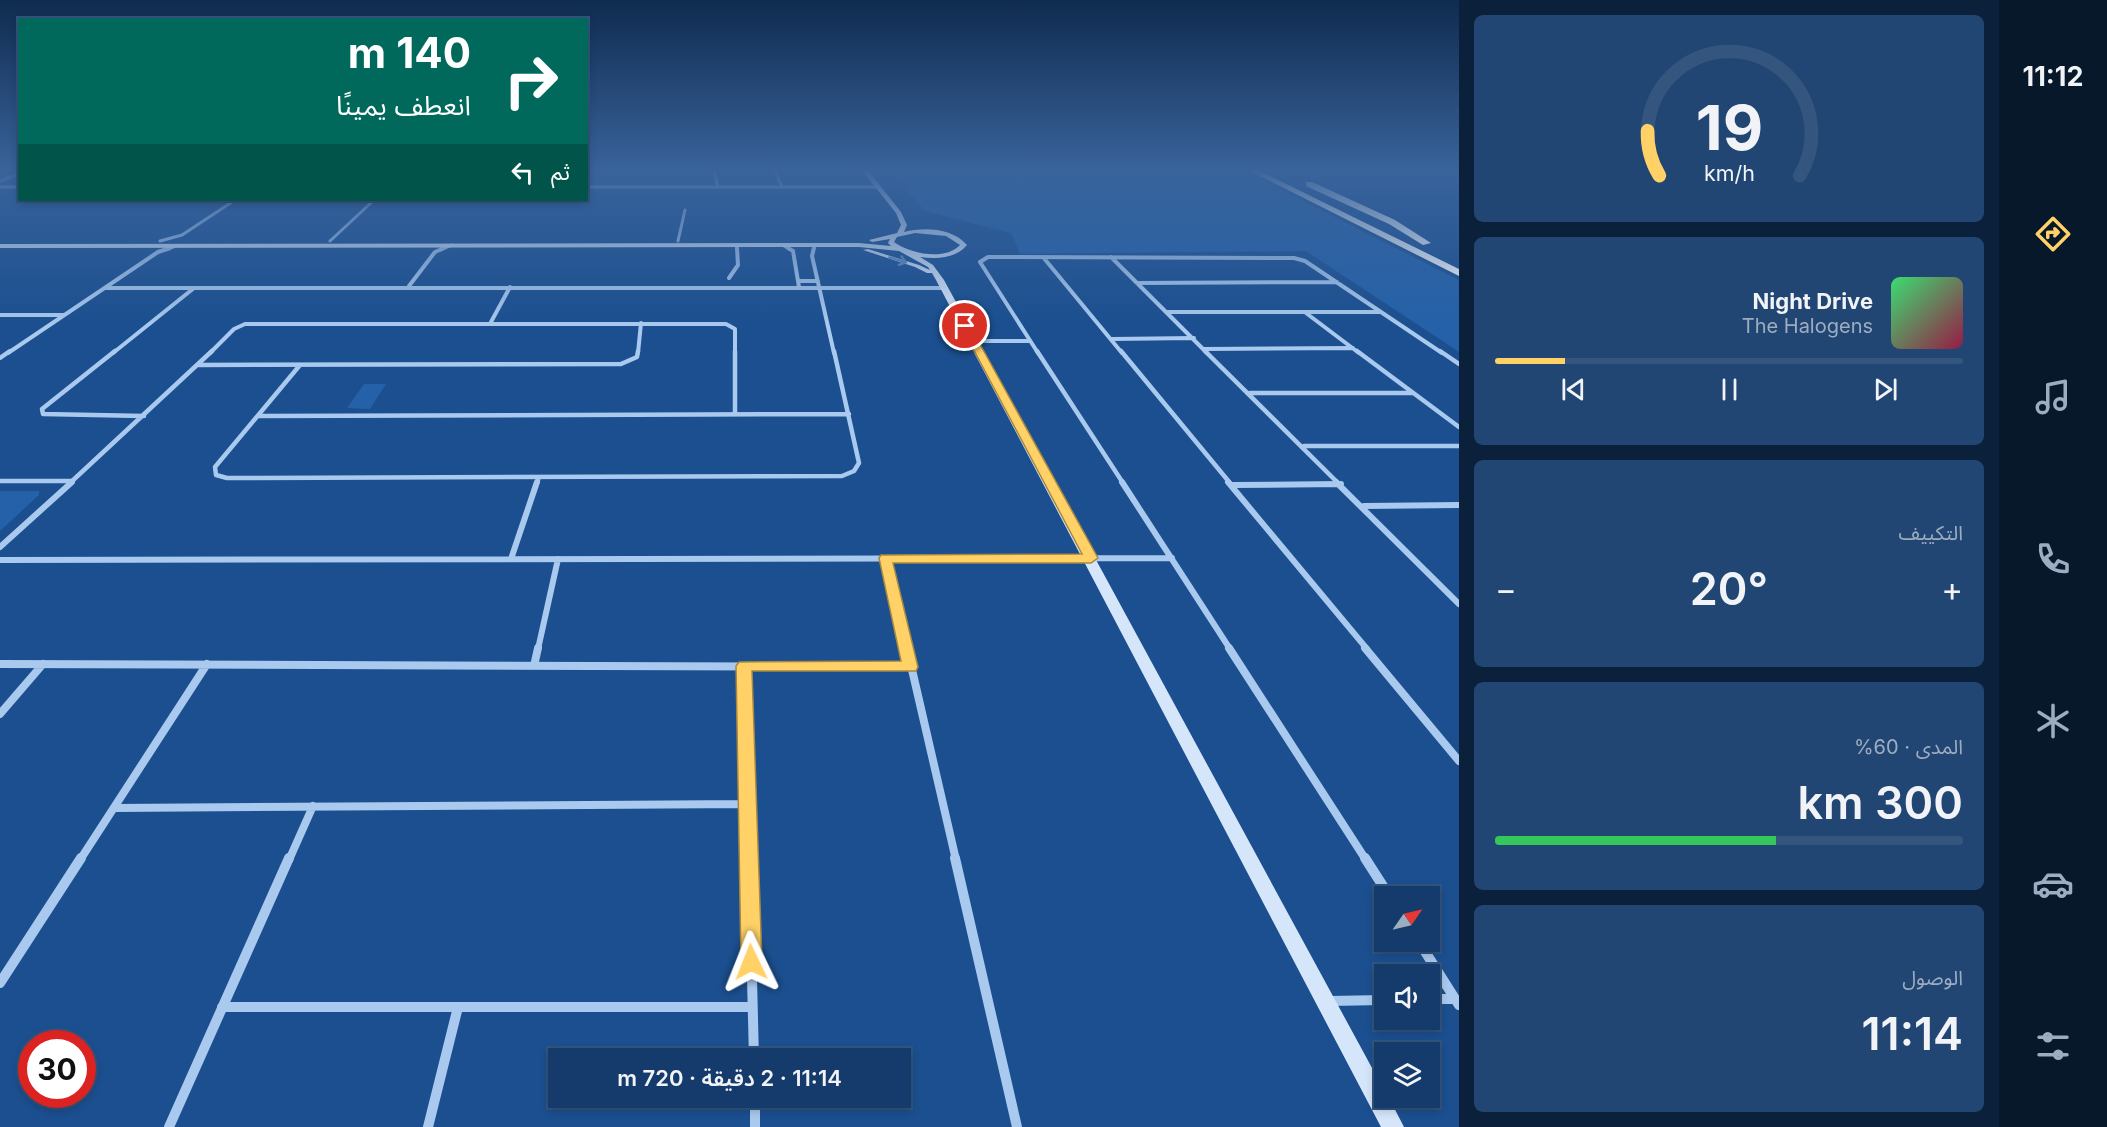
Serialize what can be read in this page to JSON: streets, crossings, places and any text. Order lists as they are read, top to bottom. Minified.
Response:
{"north":"top right","page":{"tabs":"11:12","turn":["140 m","انعطف يمينًا"],"then":"ثم","song":["Night Drive","The Halogens"],"tile":["التكييف",["المدى · 60%","300 km"],["الوصول","11:14"]],"heat":["−","20°","+"],"limit":"30","trip":"11:14 · 2 دقيقة · 720 m","gauge":["19","km/h"]}}
